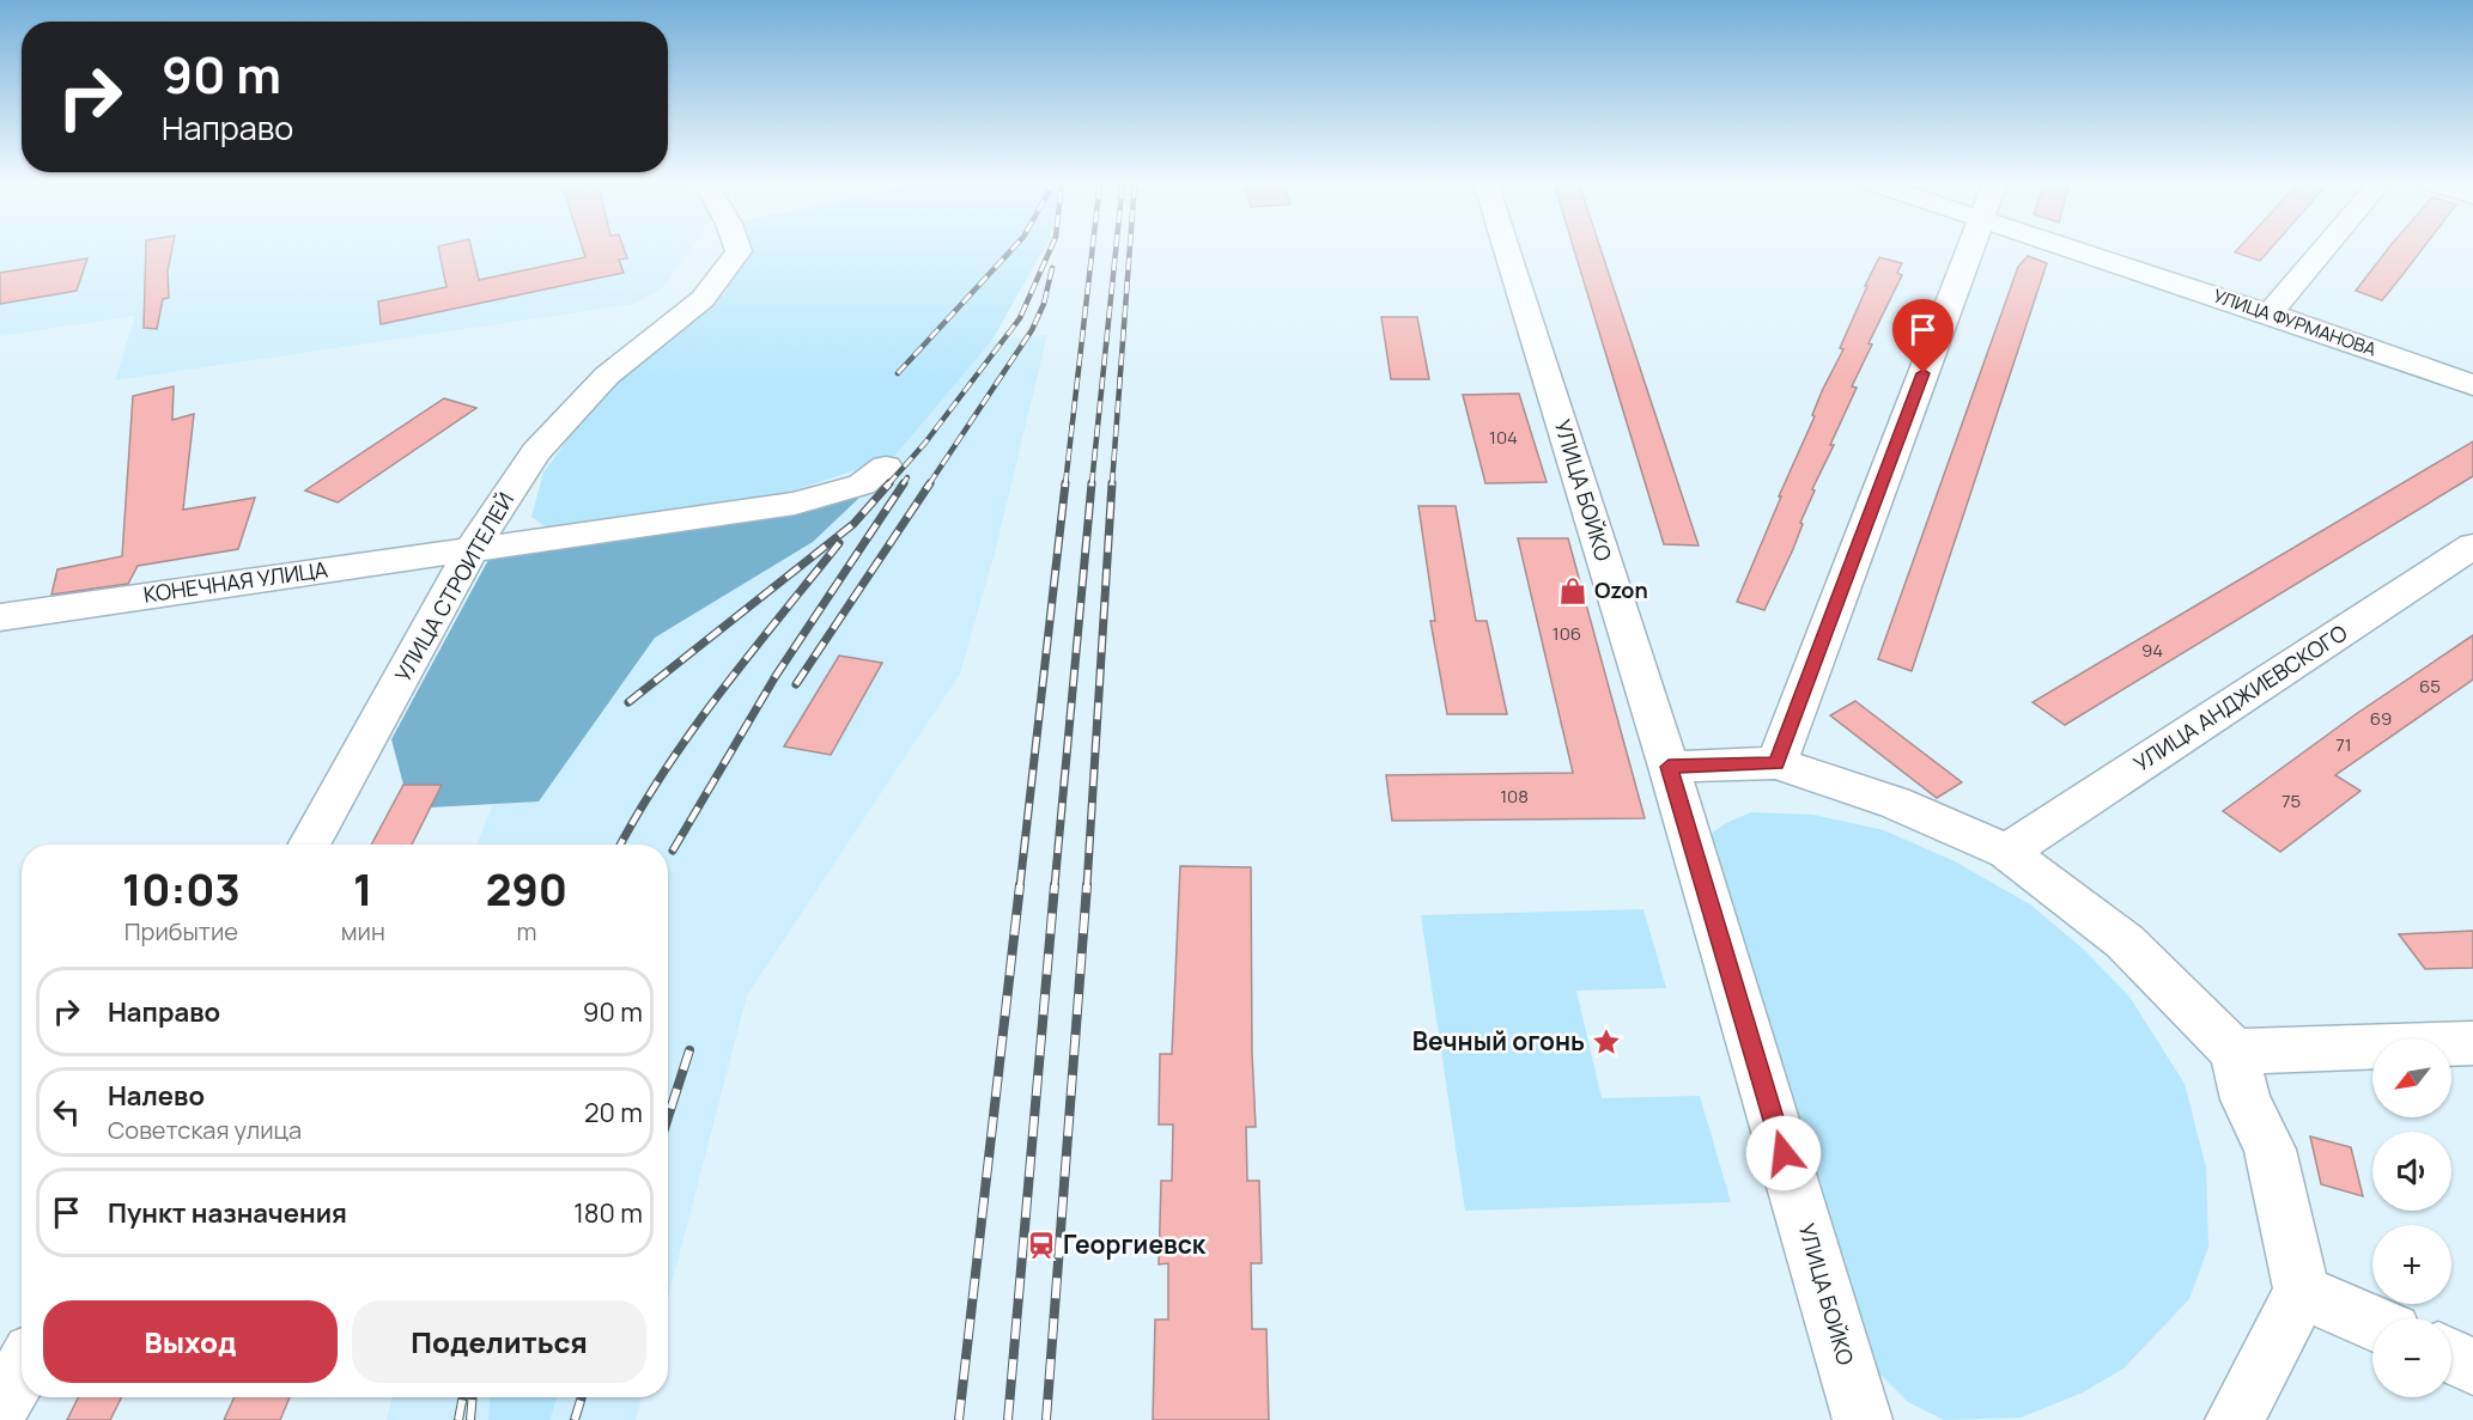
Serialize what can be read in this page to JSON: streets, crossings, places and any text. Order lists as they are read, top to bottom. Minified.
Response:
{"streets":{"street":["УЛИЦА ФУРМАНОВА","УЛИЦА БОЙКО","КОНЕЧНАЯ УЛИЦА","УЛИЦА СТРОИТЕЛЕЙ","УЛИЦА АНДЖИЕВСКОГО"]},"crossings":[["КОНЕЧНАЯ УЛИЦА","УЛИЦА СТРОИТЕЛЕЙ"]],"places":{"shop":["Ozon"],"place":["Вечный огонь"],"station":["Георгиевск"]},"house_numbers":["104","106","94","65","69","71","108","75"],"north":"bottom left","page":{"turn":["90 m","Направо"],"eta":["10:03","Прибытие","1","мин","290","m"],"list":[{"name":"Направо","value":"90 m"},{"name":"Налево","note":"Советская улица","value":"20 m"},{"name":"Пункт назначения","value":"180 m"}],"map_buttons":["+","−"],"buttons":["Выход","Поделиться"]}}
